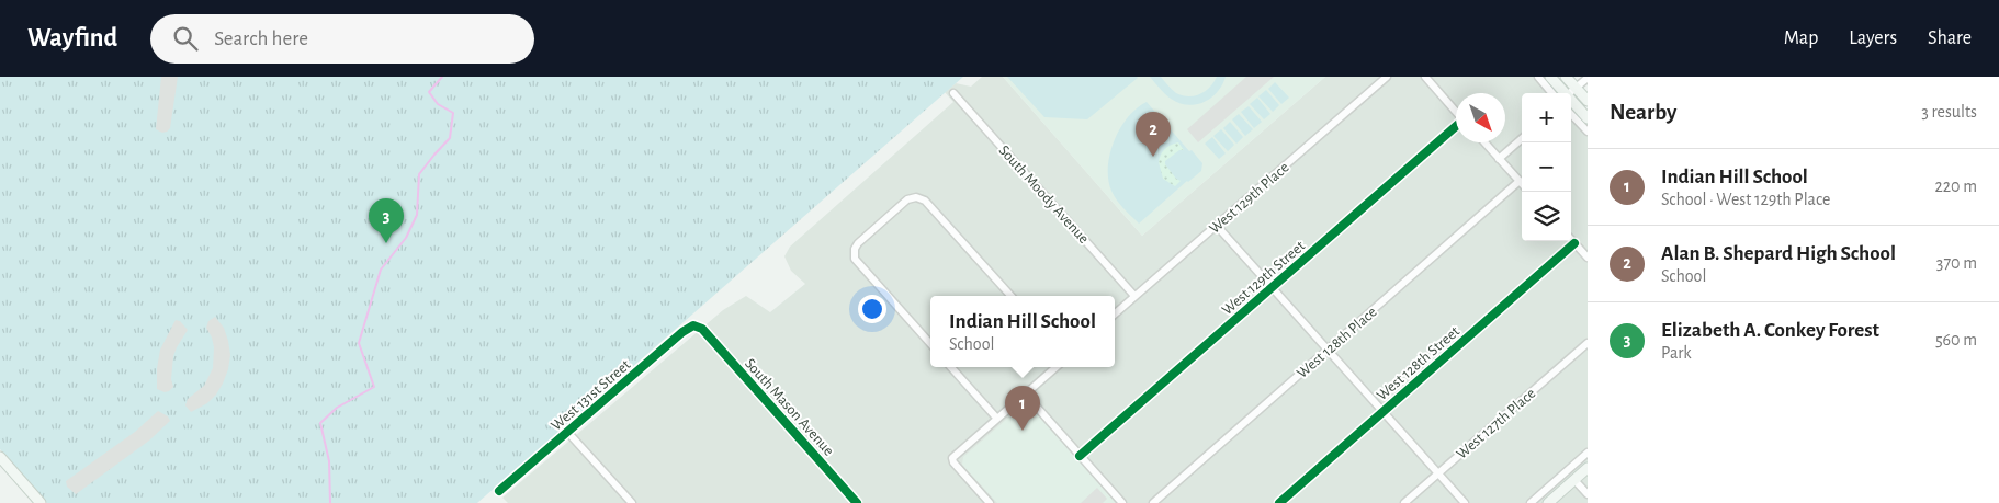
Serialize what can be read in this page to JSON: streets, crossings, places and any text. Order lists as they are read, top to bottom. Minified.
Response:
{"streets":{"street":["South Moody Avenue","West 129th Place","West 129th Street","West 128th Place","West 128th Street","West 131st Street","South Mason Avenue","West 127th Place"]},"crossings":[["South Moody Avenue","West 129th Place"],["West 131st Street","South Mason Avenue"]],"north":"bottom right","page":{"header":"Wayfind","search":"Search here","nav":["Map","Layers","Share"],"heading":["Nearby","3 results"],"map_buttons":["+","−"],"pins":["2","3","1"],"list":[{"mark":"1","name":"Indian Hill School","note":"School · West 129th Place","value":"220 m"},{"mark":"2","name":"Alan B. Shepard High School","note":"School","value":"370 m"},{"mark":"3","name":"Elizabeth A. Conkey Forest","note":"Park","value":"560 m"}],"popup":["Indian Hill School","School"]}}
